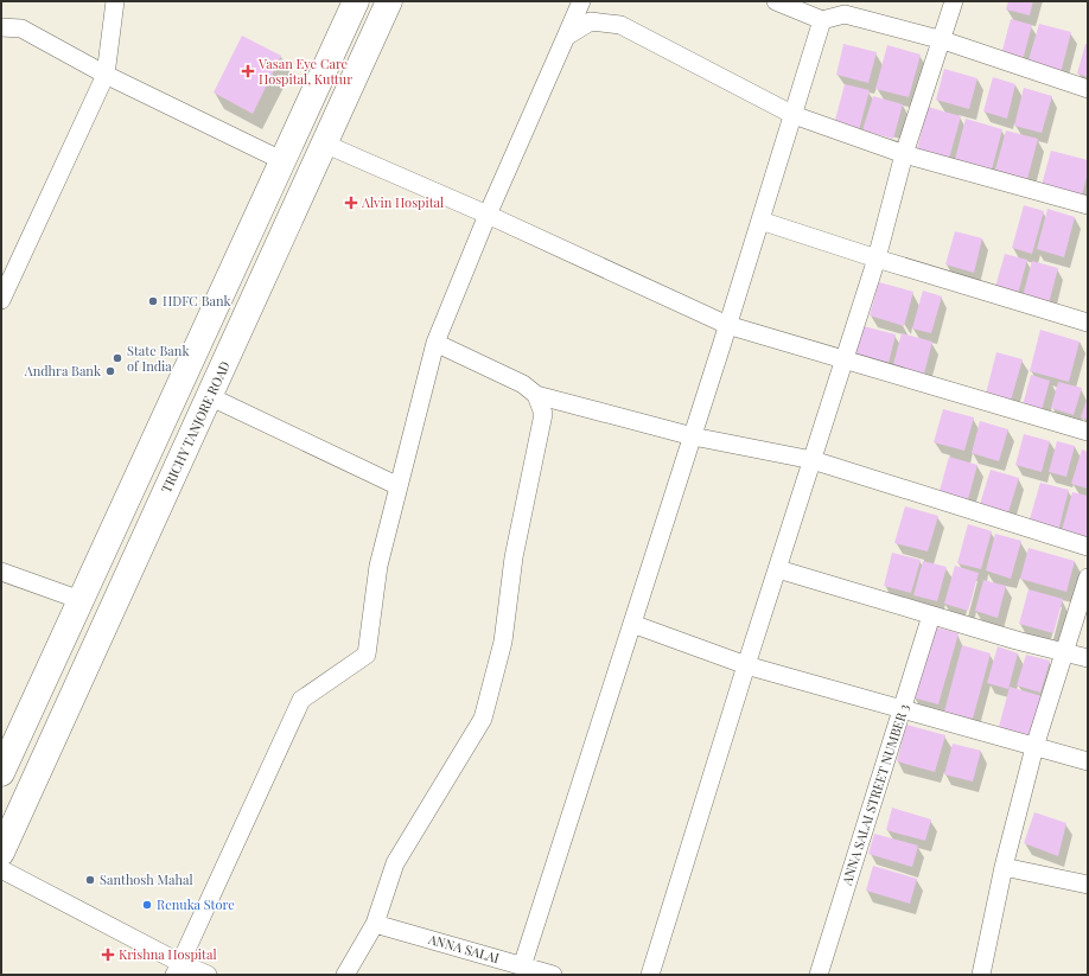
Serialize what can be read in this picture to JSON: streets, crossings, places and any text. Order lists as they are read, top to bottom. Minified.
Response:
{"streets":{"highway":["TRICHY TANJORE ROAD"],"street":["ANNA SALAI STREET NUMBER 3","ANNA SALAI"]},"places":{"health":["Vasan Eye Care Hospital, Kuttur","Alvin Hospital","Krishna Hospital"],"other":["HDFC Bank","State Bank of India","Andhra Bank","Santhosh Mahal","Renuka Store"]}}
